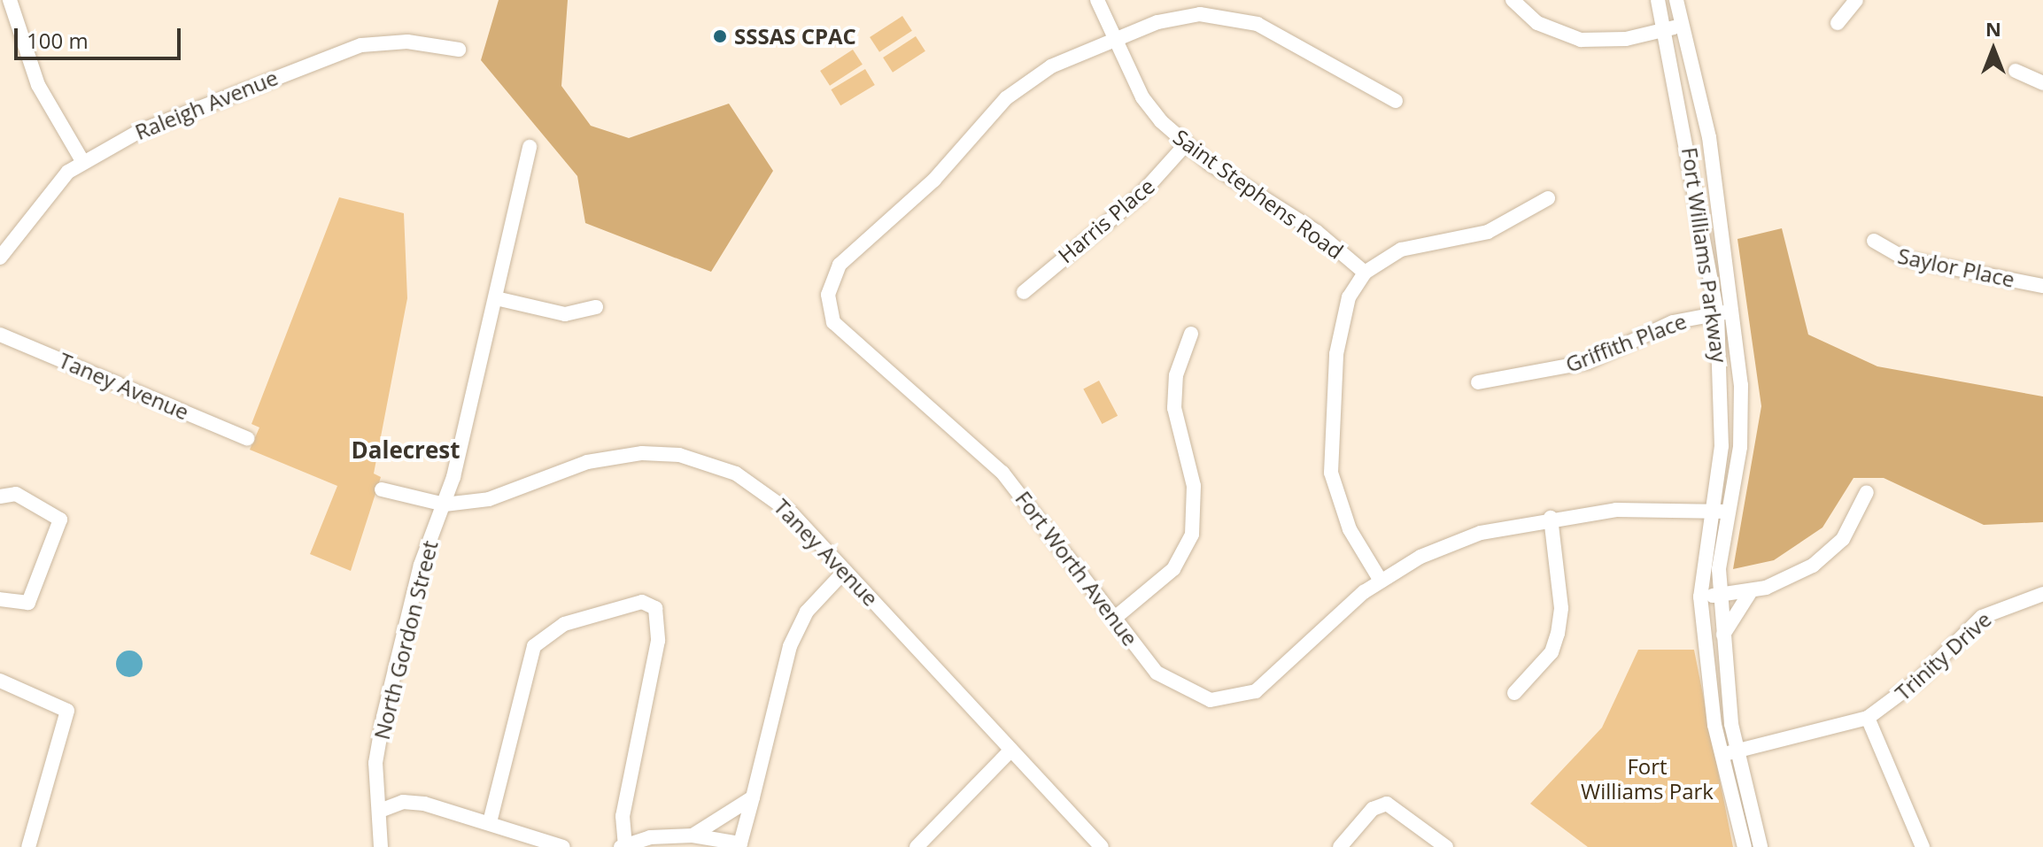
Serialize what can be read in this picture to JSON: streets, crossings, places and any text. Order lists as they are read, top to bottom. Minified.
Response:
{"streets":{"street":["Raleigh Avenue","Saint Stephens Road","Harris Place","Fort Williams Parkway","Saylor Place","Griffith Place","Taney Avenue","Fort Worth Avenue","North Gordon Street","Trinity Drive"]},"crossings":[["Saint Stephens Road","Harris Place"],["Saint Stephens Road","Fort Worth Avenue"],["Fort Williams Parkway","Griffith Place"],["Fort Williams Parkway","Fort Worth Avenue"],["Fort Williams Parkway","Trinity Drive"],["Taney Avenue","North Gordon Street"]],"districts":["Dalecrest"],"parks":["Fort Williams Park"],"places":["SSSAS CPAC"],"scale_bar":"100 m","north":"top"}
